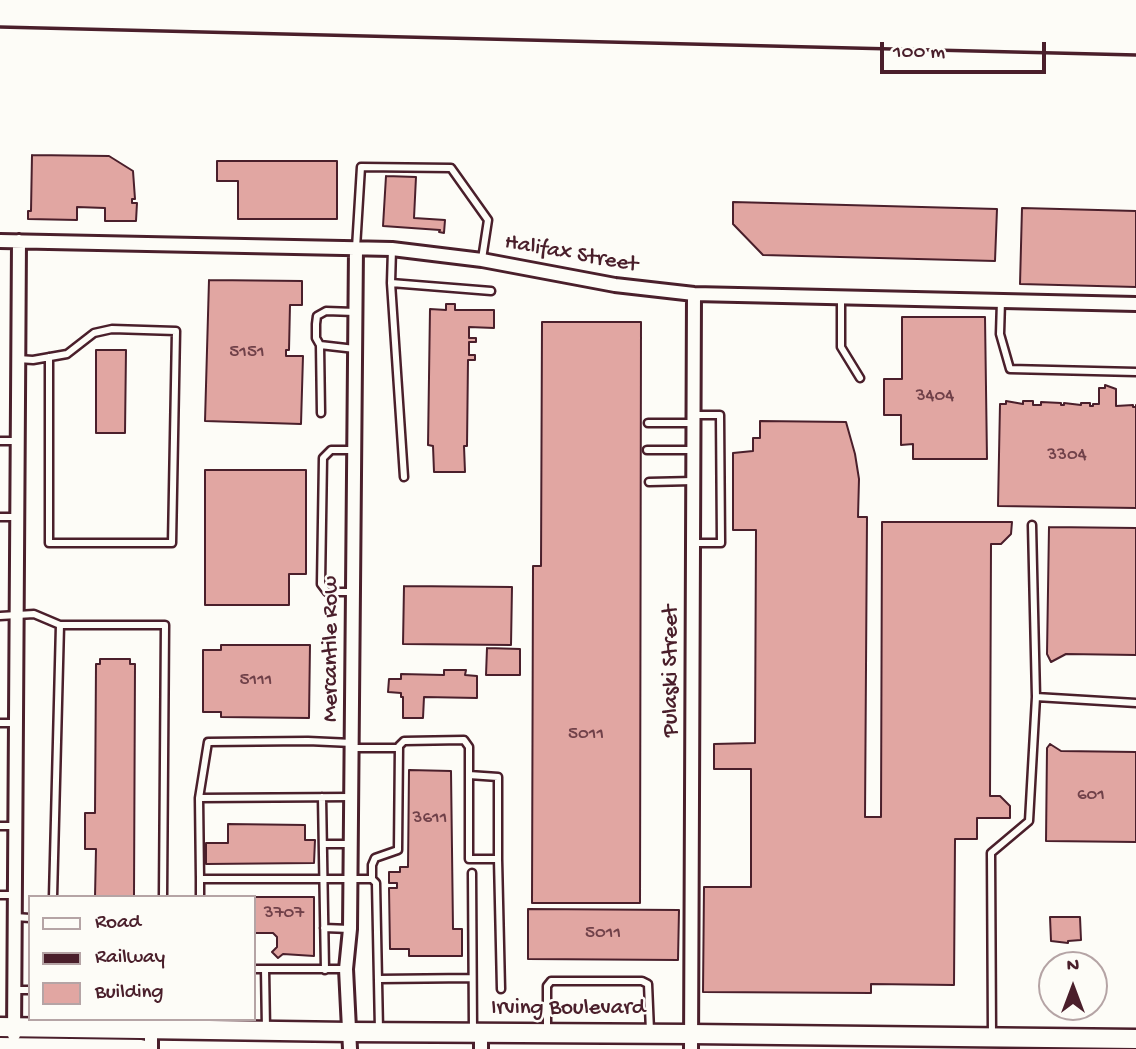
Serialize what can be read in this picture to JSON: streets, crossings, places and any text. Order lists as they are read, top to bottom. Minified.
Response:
{"streets":{"main road":["Irving Boulevard"],"street":["Halifax Street","Mercantile Row","Pulaski Street"]},"crossings":[["Halifax Street","Mercantile Row"],["Halifax Street","Pulaski Street"],["Mercantile Row","Irving Boulevard"],["Pulaski Street","Irving Boulevard"]],"house_numbers":["5151","3404","3304","5111","5011","601","3611","3707","5011"],"legend":["Road","Railway","Building"],"scale_bar":"100 m","north":"top"}
